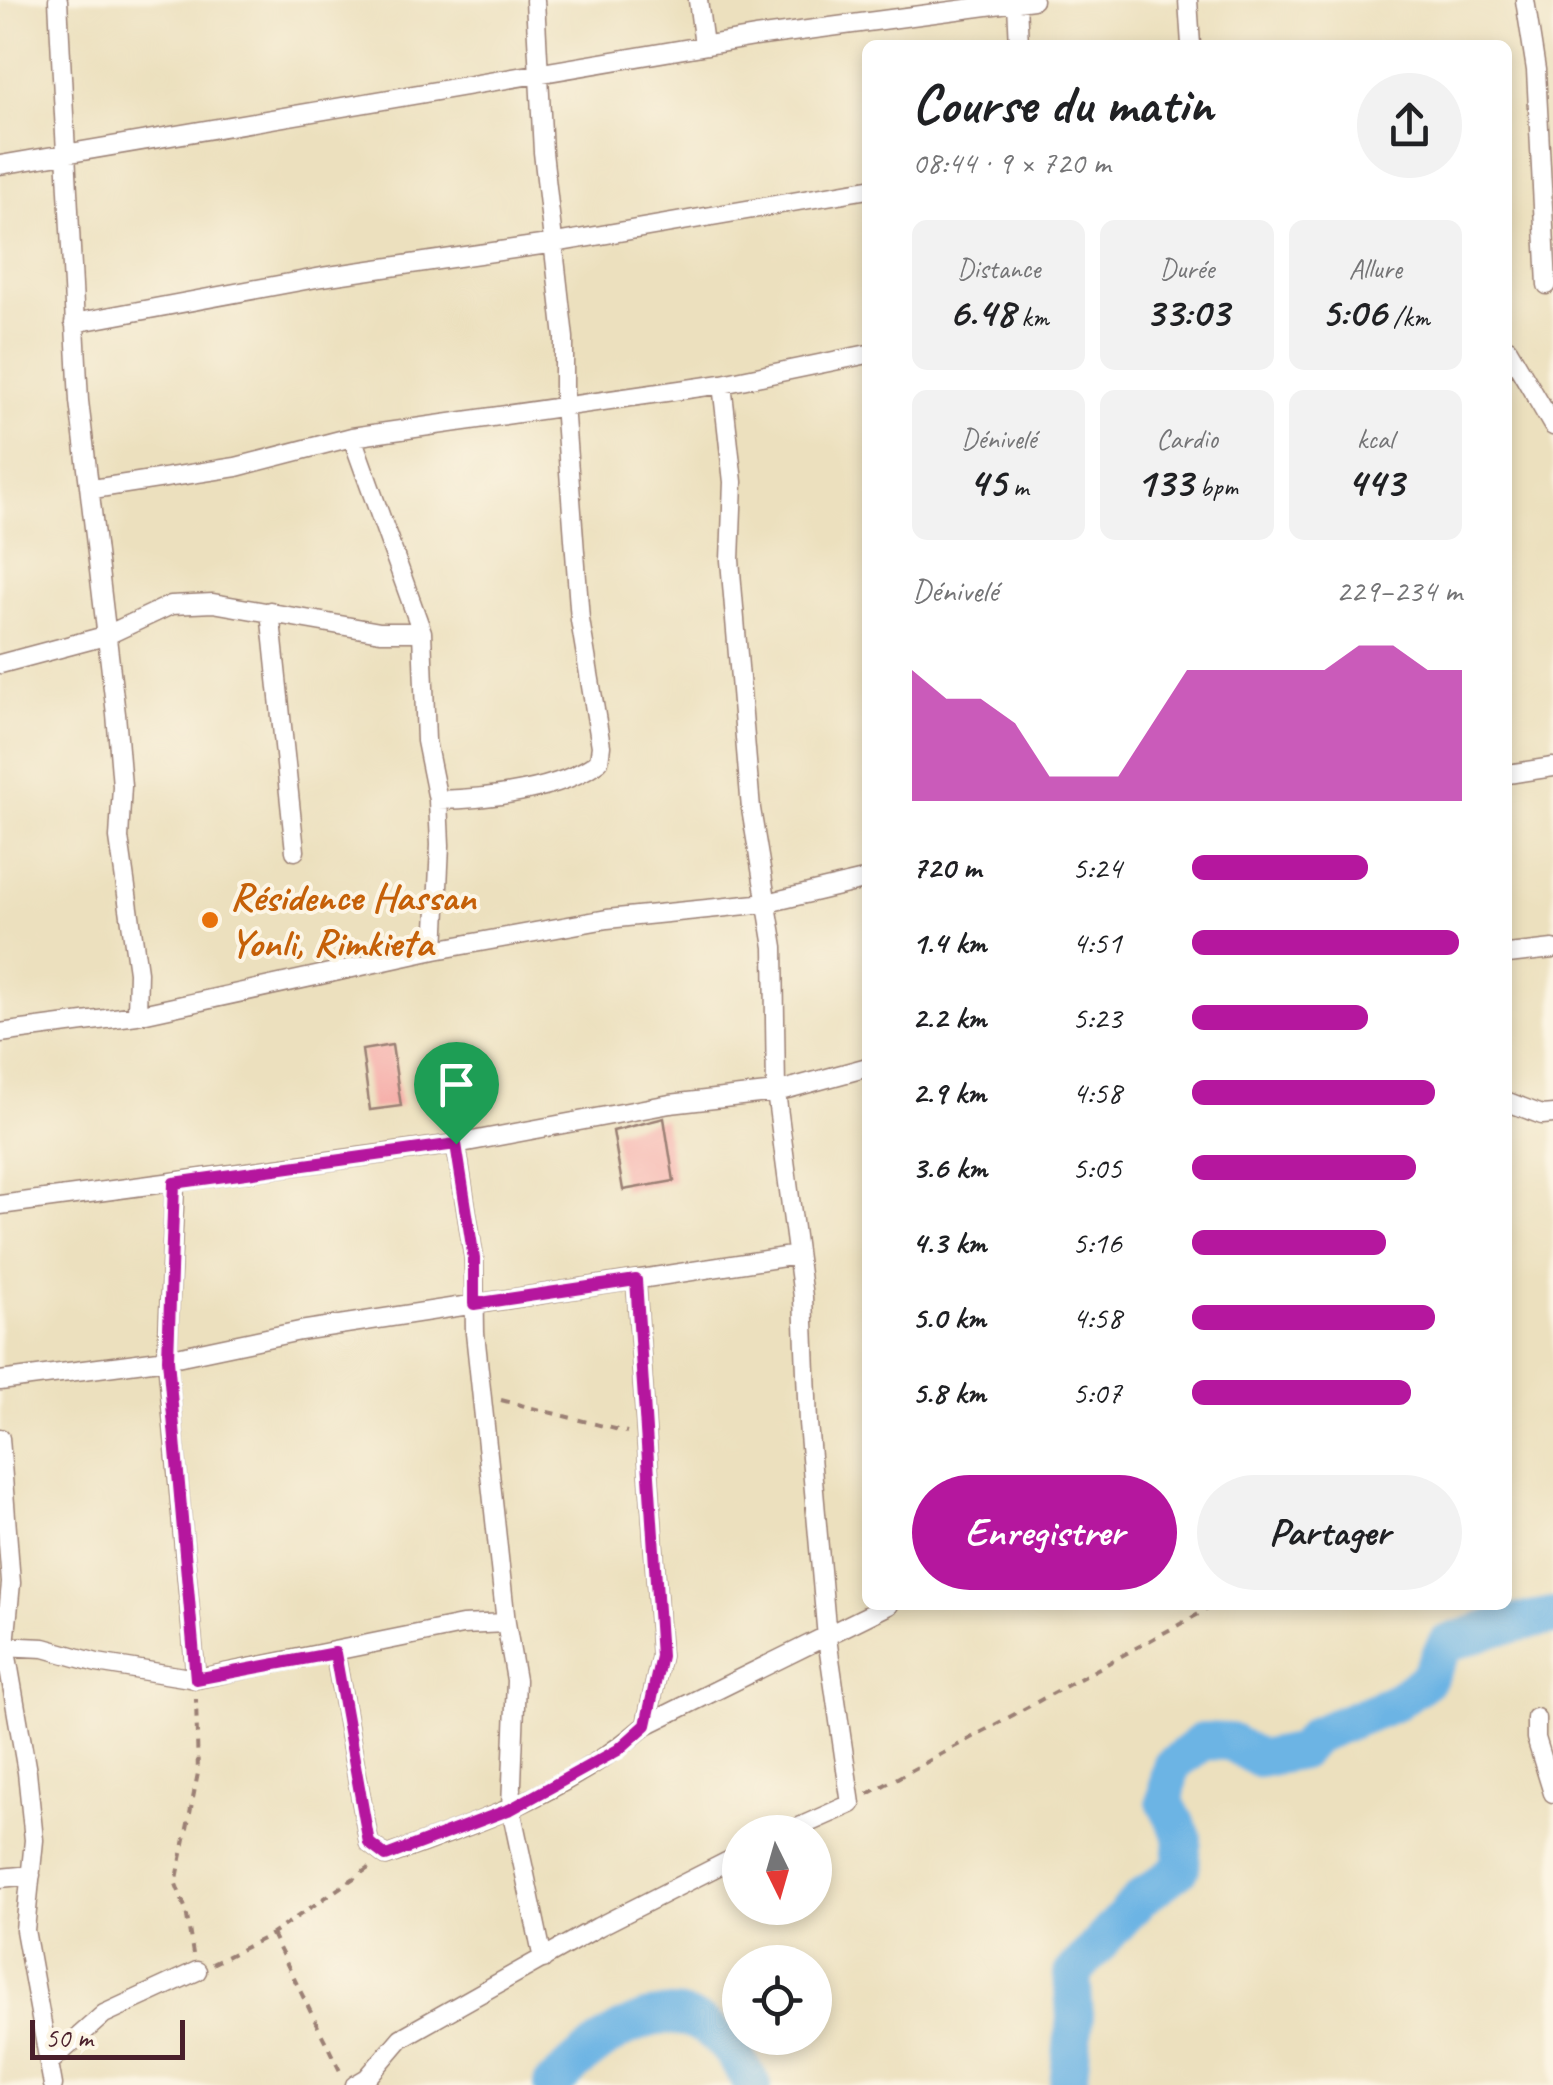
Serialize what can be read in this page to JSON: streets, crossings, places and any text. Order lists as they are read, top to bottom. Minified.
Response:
{"places":["Résidence Hassan Yonli, Rimkieta"],"scale_bar":"50 m","north":"bottom","page":{"heading":["Course du matin","08:44 · 9 × 720 m"],"stats":[["Distance","6.48 km"],["Durée","33:03"],["Allure","5:06 /km"],["Dénivelé","45 m"],["Cardio","133 bpm"],["kcal","443"]],"chart":["Dénivelé","229–234 m"],"list":[{"name":"720 m","note":"5:24"},{"name":"1.4 km","note":"4:51"},{"name":"2.2 km","note":"5:23"},{"name":"2.9 km","note":"4:58"},{"name":"3.6 km","note":"5:05"},{"name":"4.3 km","note":"5:16"},{"name":"5.0 km","note":"4:58"},{"name":"5.8 km","note":"5:07"}],"buttons":["Enregistrer","Partager"],"scale":"50 m"}}
